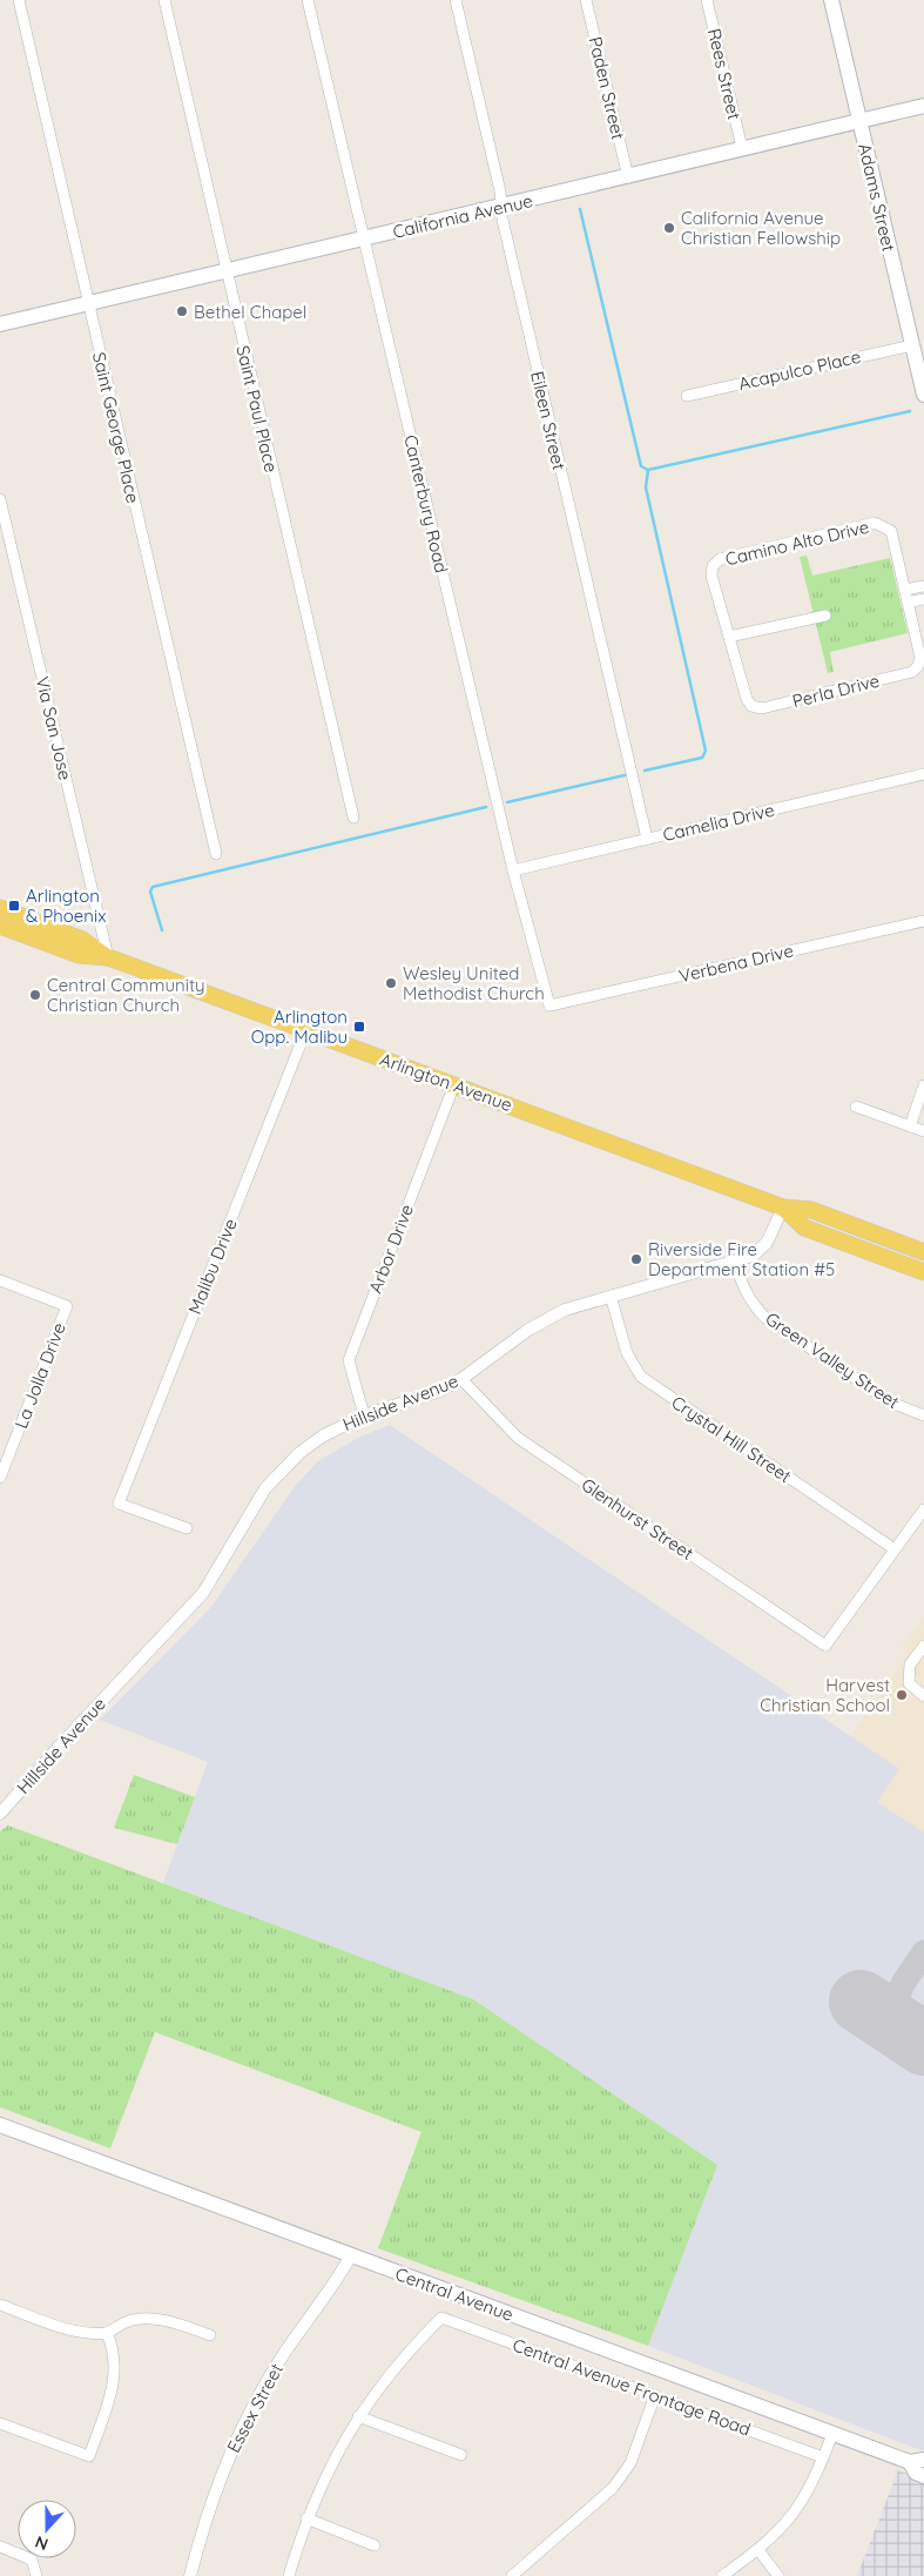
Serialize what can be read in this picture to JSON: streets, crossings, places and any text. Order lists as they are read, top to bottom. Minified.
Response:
{"streets":{"main road":["Adams Street","California Avenue","Arlington Avenue","Central Avenue"],"street":["Rees Street","Paden Street","Acapulco Place","Saint Paul Place","Eileen Street","Saint George Place","Canterbury Road","Camino Alto Drive","Perla Drive","Via San Jose","Camelia Drive","Verbena Drive","Arbor Drive","Malibu Drive","Green Valley Street","La Jolla Drive","Hillside Avenue","Crystal Hill Street","Glenhurst Street","Central Avenue Frontage Road","Essex Street"]},"crossings":[["Rees Street","California Avenue"],["Paden Street","California Avenue"],["Adams Street","California Avenue"],["Adams Street","Acapulco Place"],["California Avenue","Saint Paul Place"],["California Avenue","Eileen Street"],["California Avenue","Saint George Place"],["California Avenue","Canterbury Road"],["Eileen Street","Camelia Drive"],["Canterbury Road","Camelia Drive"],["Canterbury Road","Verbena Drive"],["Camino Alto Drive","Perla Drive"],["Via San Jose","Arlington Avenue"],["Arlington Avenue","Arbor Drive"],["Arlington Avenue","Malibu Drive"],["Arlington Avenue","Hillside Avenue"],["Arbor Drive","Hillside Avenue"],["Green Valley Street","Hillside Avenue"],["Hillside Avenue","Crystal Hill Street"],["Hillside Avenue","Glenhurst Street"],["Crystal Hill Street","Glenhurst Street"],["Central Avenue","Essex Street"]],"places":{"other":["California Avenue Christian Fellowship","Bethel Chapel","Wesley United Methodist Church","Central Community Christian Church","Riverside Fire Department Station #5","Harvest Christian School"],"transit":["Arlington & Phoenix","Arlington Opp. Malibu"]},"north":"bottom"}
